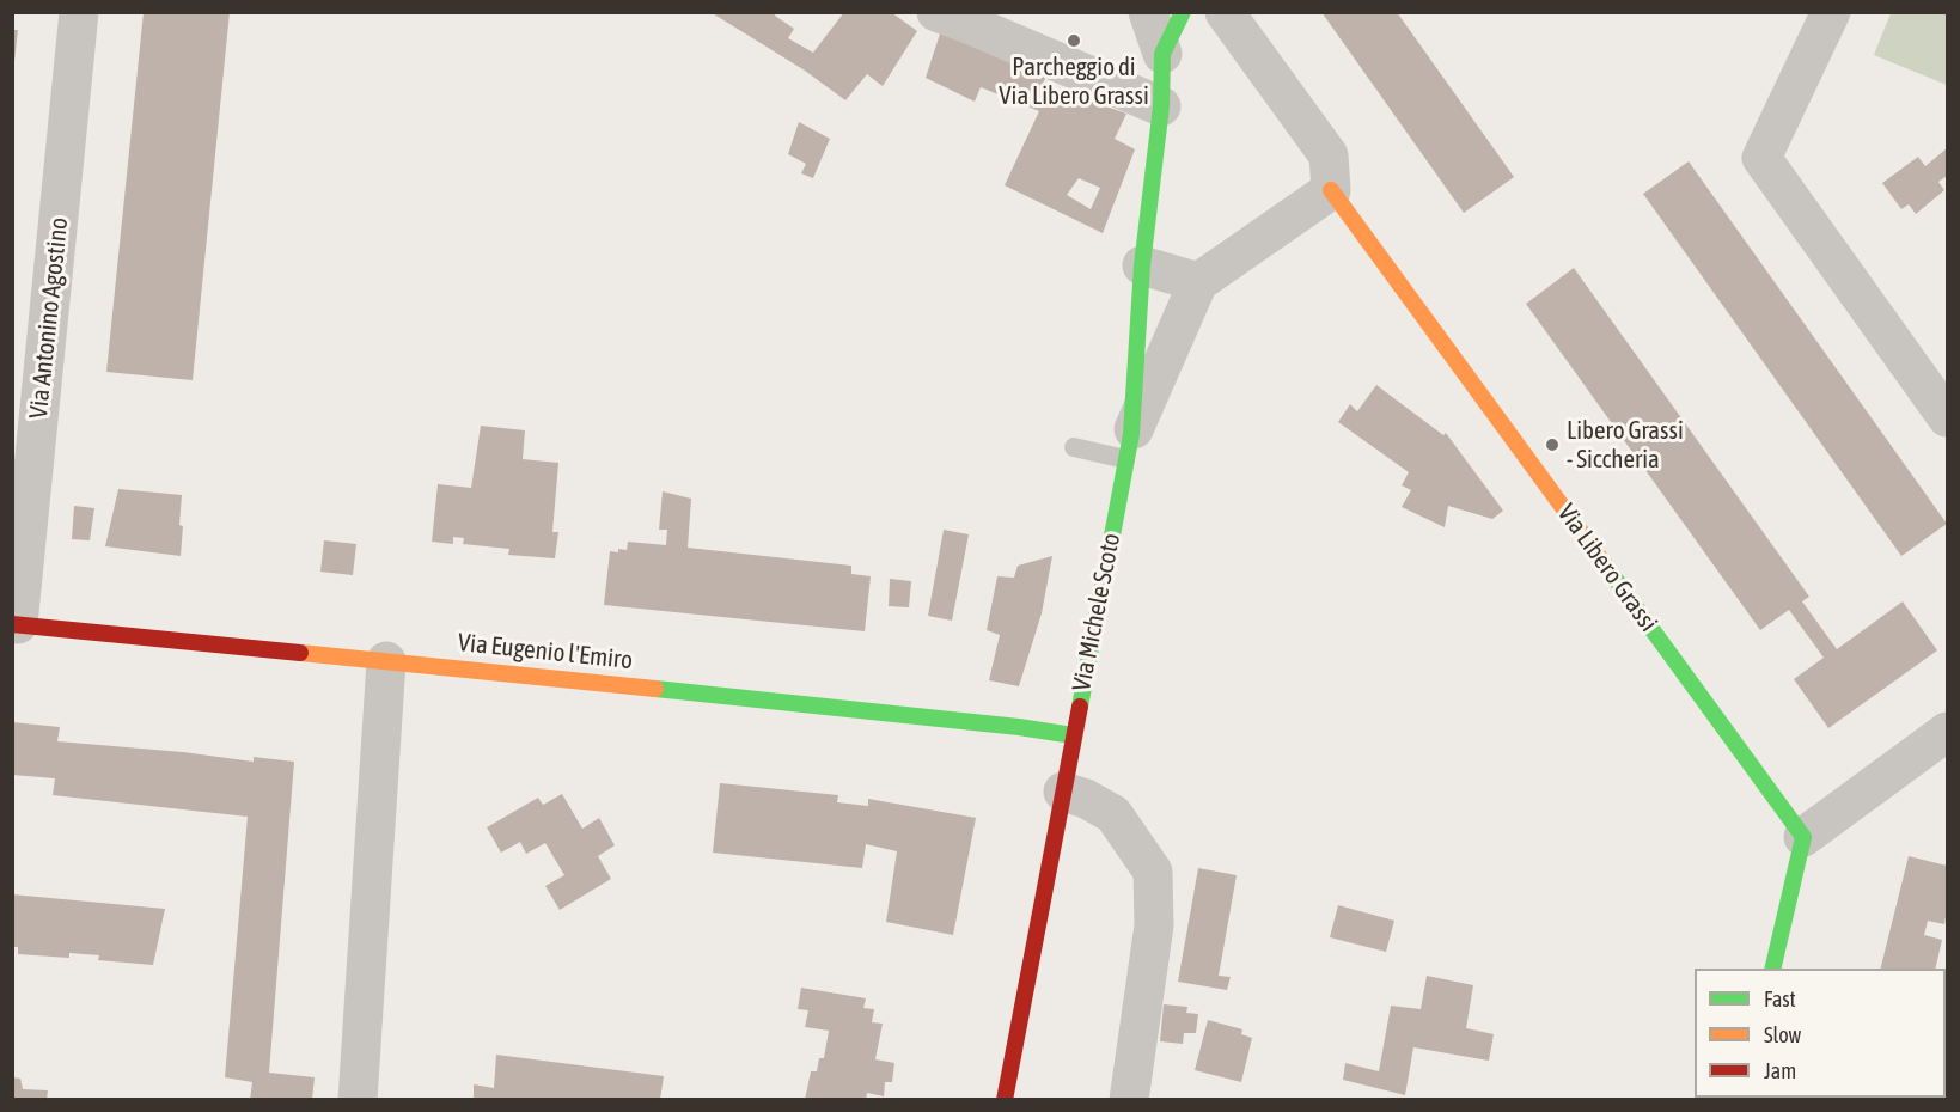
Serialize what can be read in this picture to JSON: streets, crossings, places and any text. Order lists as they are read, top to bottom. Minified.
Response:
{"streets":{"street":["Via Antonino Agostino","Via Libero Grassi","Via Michele Scoto","Via Eugenio l'Emiro"]},"crossings":[["Via Antonino Agostino","Via Eugenio l'Emiro"],["Via Michele Scoto","Via Eugenio l'Emiro"]],"places":["Parcheggio di Via Libero Grassi","Libero Grassi - Siccheria"],"legend":["Fast","Slow","Jam"]}
